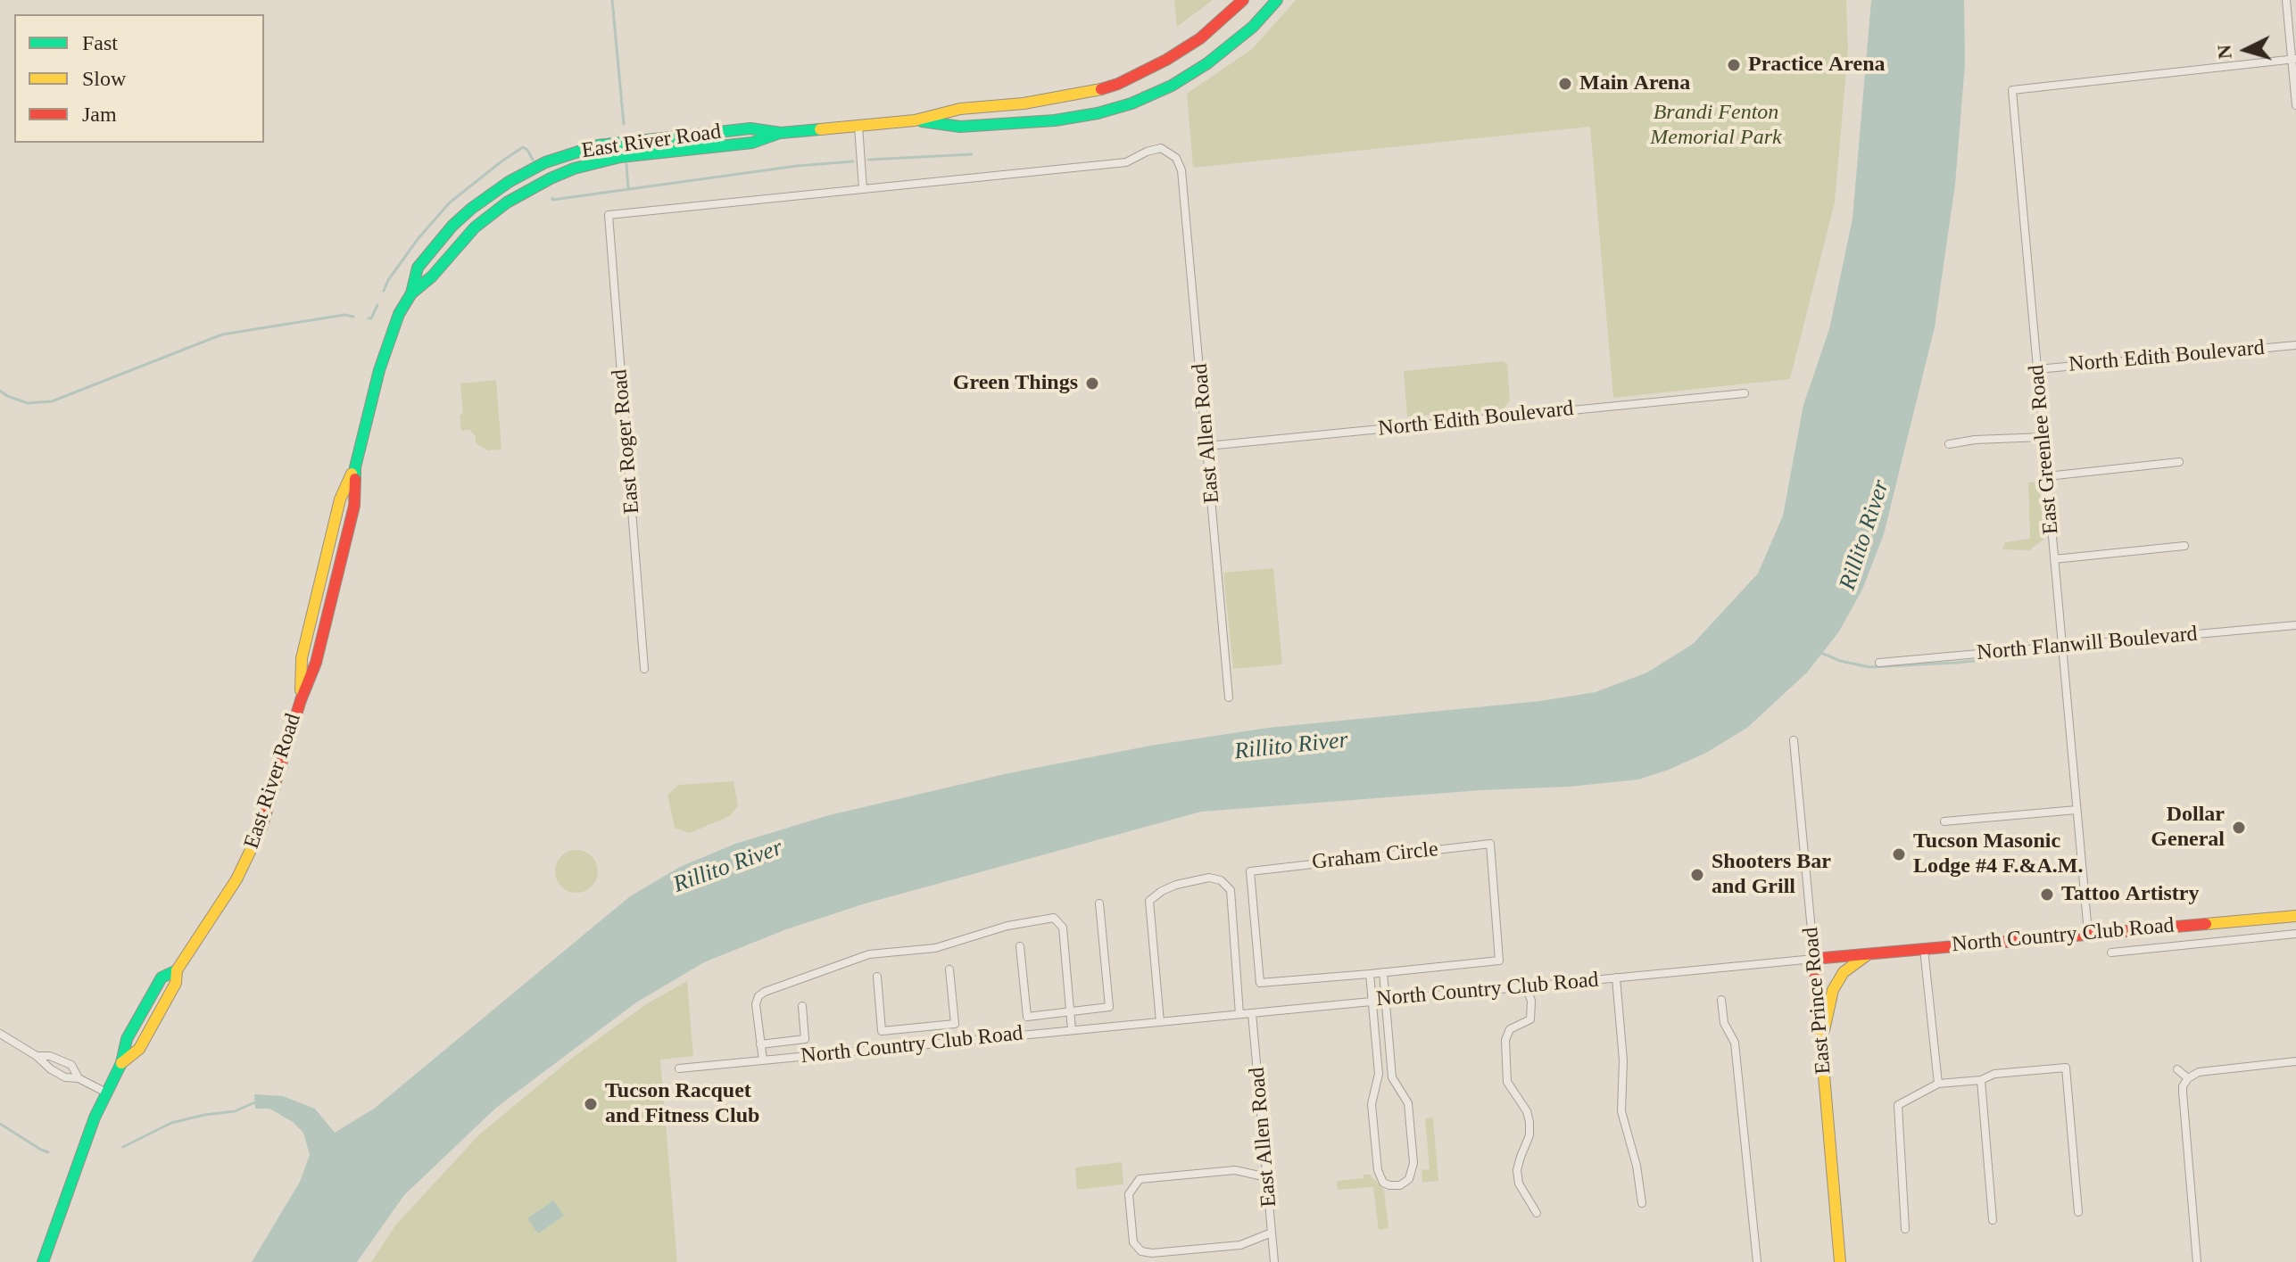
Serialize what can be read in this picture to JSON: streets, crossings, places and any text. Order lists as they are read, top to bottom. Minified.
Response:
{"streets":{"main road":["East River Road","North Country Club Road","East Prince Road"],"street":["North Edith Boulevard","East Allen Road","East Roger Road","East Greenlee Road","North Flanwill Boulevard","Graham Circle"]},"crossings":[["North Edith Boulevard","East Allen Road"],["North Edith Boulevard","East Greenlee Road"],["East Allen Road","East Roger Road"],["East Allen Road","North Country Club Road"],["East Greenlee Road","North Flanwill Boulevard"],["East Greenlee Road","North Country Club Road"],["North Country Club Road","East Prince Road"]],"water":["Rillito River"],"parks":["Brandi Fenton Memorial Park"],"places":["Practice Arena","Main Arena","Green Things","Dollar General","Tucson Masonic Lodge #4 F.&A.M.","Shooters Bar and Grill","Tattoo Artistry","Tucson Racquet and Fitness Club"],"legend":["Fast","Slow","Jam"],"north":"left"}
